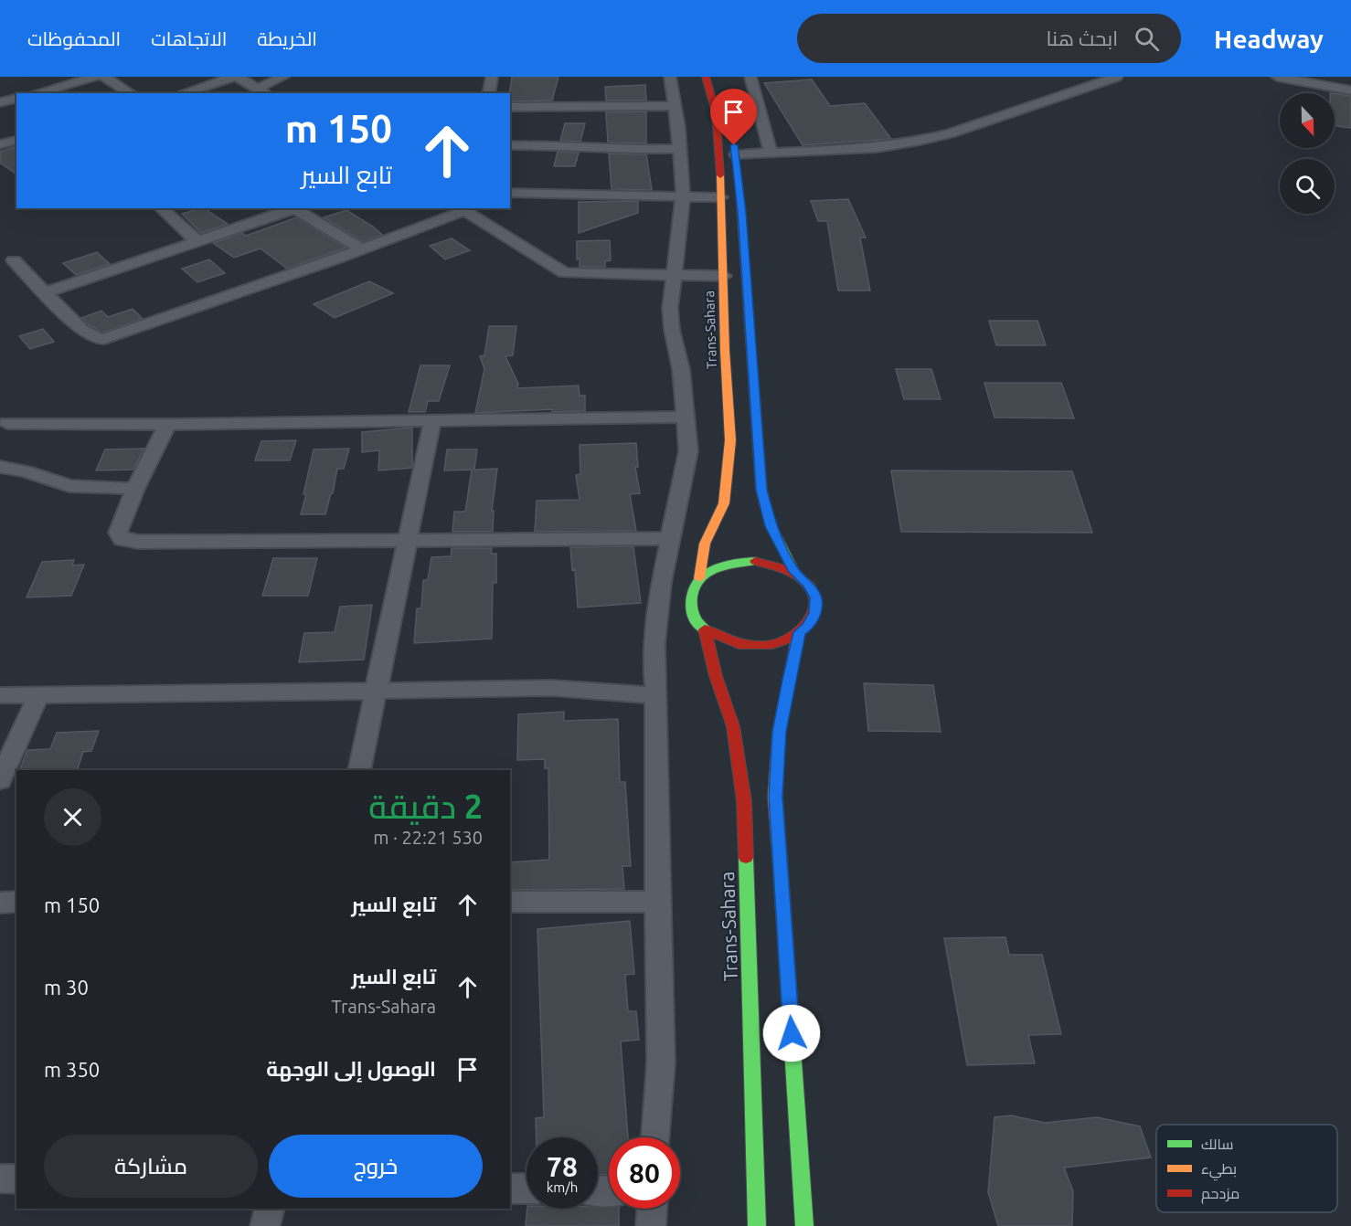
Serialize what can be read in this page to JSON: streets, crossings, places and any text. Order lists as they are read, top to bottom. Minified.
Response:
{"streets":{"highway":["Trans-Sahara"]},"legend":["سالك","بطيء","مزدحم"],"north":"bottom","page":{"header":"Headway","search":"ابحث هنا","nav":["الخريطة","الاتجاهات","المحفوظات"],"turn":["150 m","تابع السير"],"heading":["2 دقيقة","530 m · 22:21"],"list":[{"name":"تابع السير","value":"150 m"},{"name":"تابع السير","note":"Trans-Sahara","value":"30 m"},{"name":"الوصول إلى الوجهة","value":"350 m"}],"buttons":["خروج","مشاركة"],"speed":"78 km/h","limit":"80"}}
